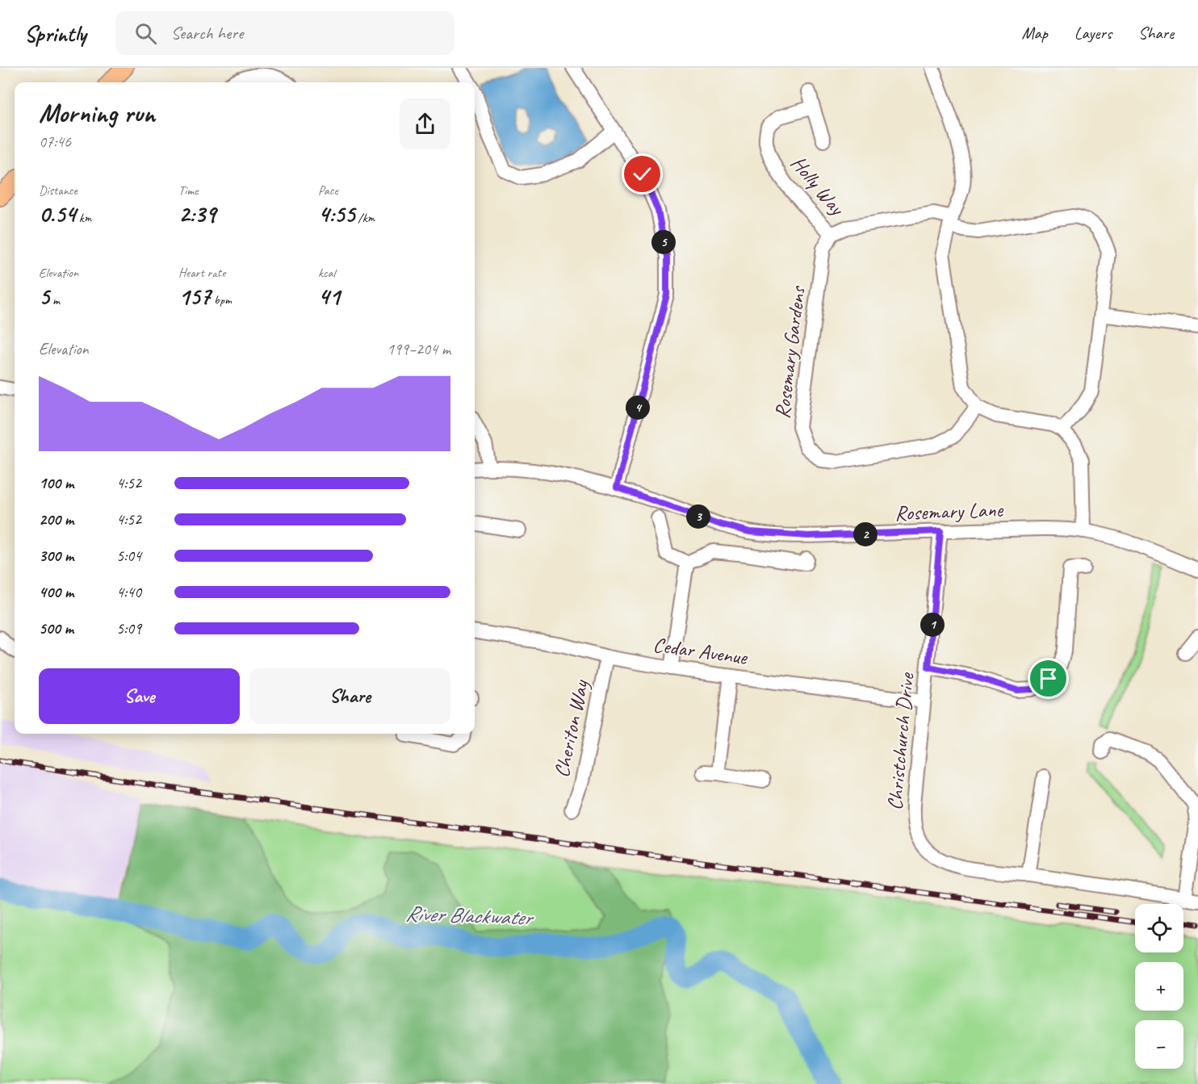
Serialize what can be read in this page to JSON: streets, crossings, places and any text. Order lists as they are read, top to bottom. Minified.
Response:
{"streets":{"street":["Holly Way","Rosemary Gardens","Rosemary Lane","Cedar Avenue","Cheriton Way","Christchurch Drive"]},"crossings":[["Holly Way","Rosemary Gardens"],["Rosemary Lane","Christchurch Drive"],["Cedar Avenue","Cheriton Way"],["Cedar Avenue","Christchurch Drive"]],"water":["River Blackwater"],"page":{"header":"Sprintly","search":"Search here","nav":["Map","Layers","Share"],"heading":["Morning run","07:46"],"stats":[["Distance","0.54 km"],["Time","2:39"],["Pace","4:55 /km"],["Elevation","5 m"],["Heart rate","157 bpm"],["kcal","41"]],"pins":["5","4","3","2","1"],"chart":["Elevation","199–204 m"],"list":[{"name":"100 m","note":"4:52"},{"name":"200 m","note":"4:52"},{"name":"300 m","note":"5:04"},{"name":"400 m","note":"4:40"},{"name":"500 m","note":"5:09"}],"buttons":["Save","Share"],"map_buttons":["+","−"]}}
